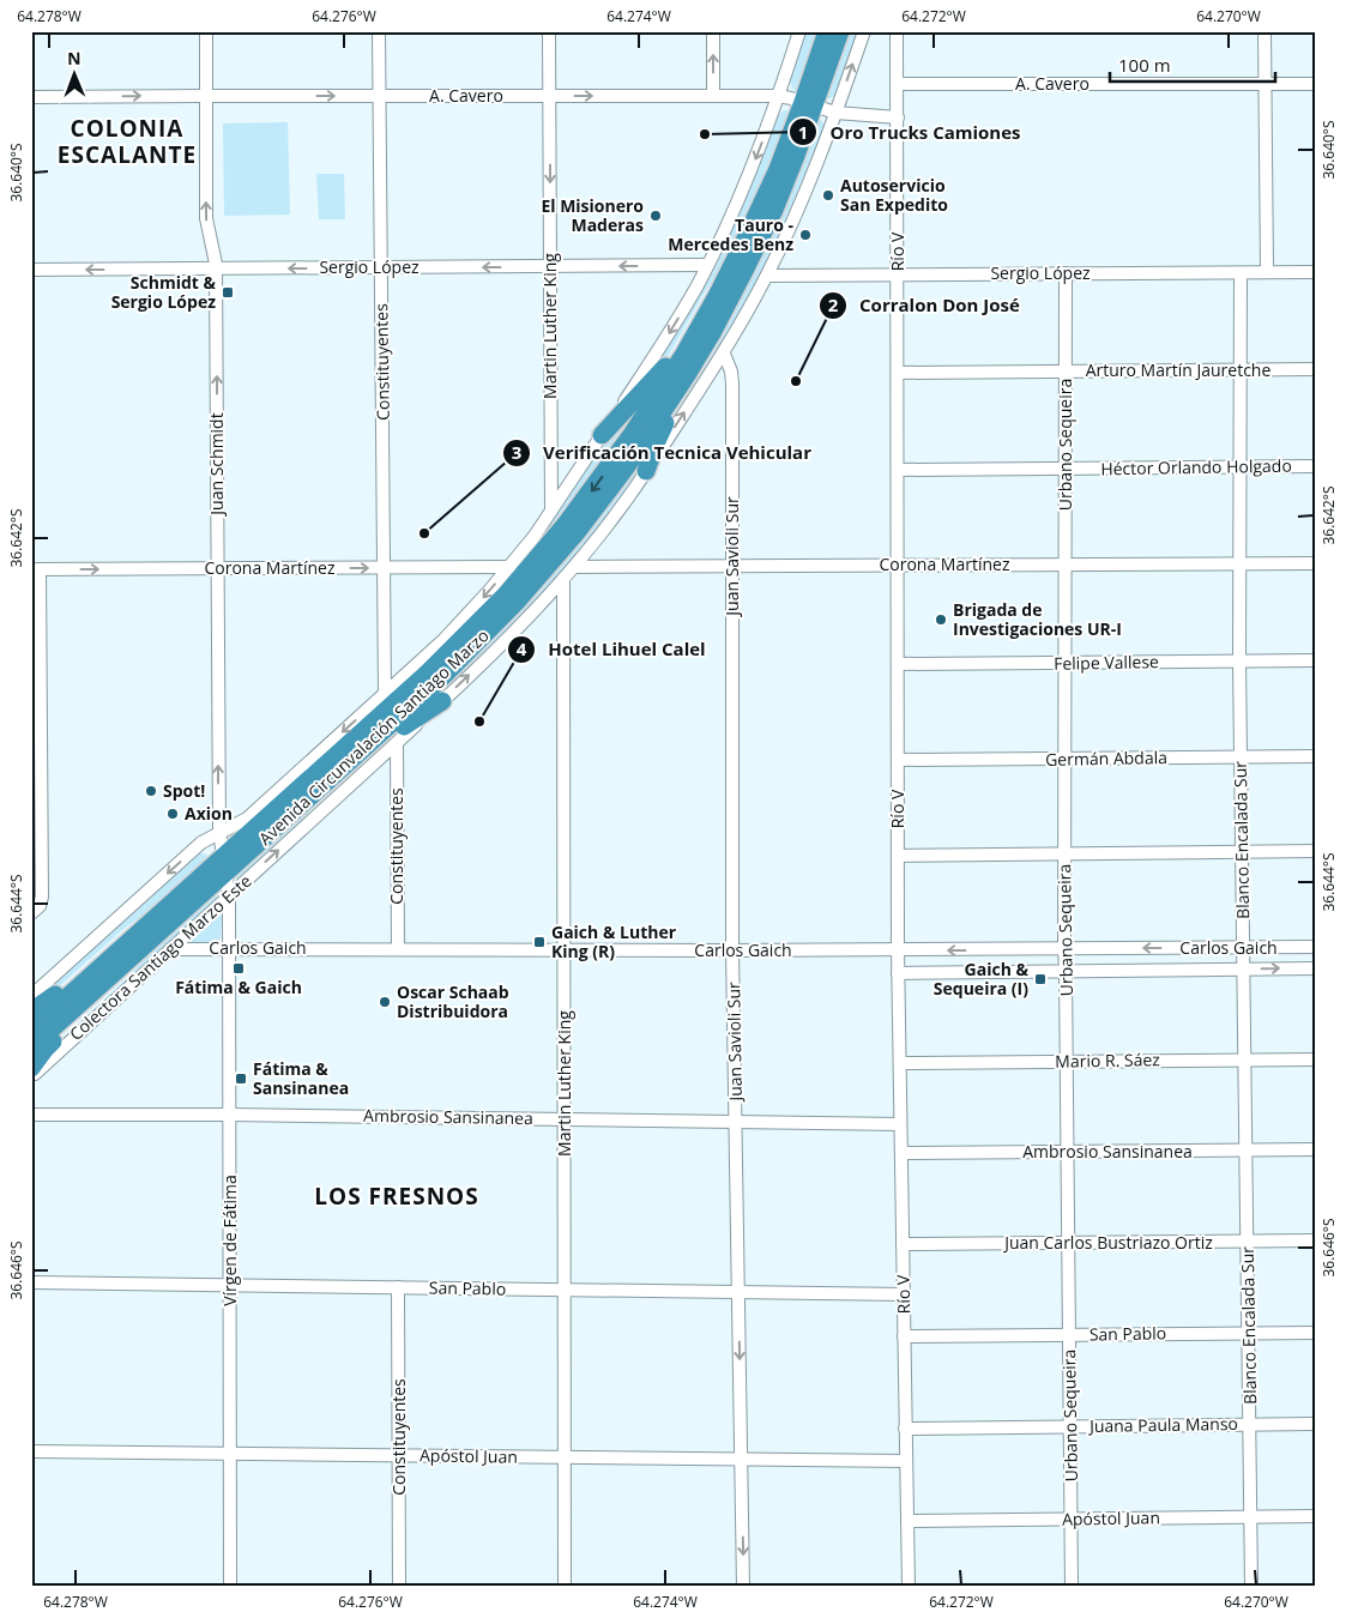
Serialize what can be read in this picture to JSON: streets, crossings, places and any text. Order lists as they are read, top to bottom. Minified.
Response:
{"streets":{"highway":["Avenida Circunvalación Santiago Marzo"],"street":["A. Cavero","Río V","Sergio López","Martin Luther King","Constituyentes","Arturo Martín Jauretche","Urbano Sequeira","Juan Schmidt","Héctor Orlando Holgado","Juan Savioli Sur","Corona Martínez","Felipe Vallese","Germán Abdala","Blanco Encalada Sur","Carlos Gaich","Colectora Santiago Marzo Este","Mario R. Sáez","Ambrosio Sansinanea","Vírgen de Fátima","Juan Carlos Bustriazo Ortiz","San Pablo","Juana Paula Manso","Apóstol Juan"]},"crossings":[["A. Cavero","Río V"],["A. Cavero","Martin Luther King"],["A. Cavero","Constituyentes"],["A. Cavero","Juan Schmidt"],["A. Cavero","Avenida Circunvalación Santiago Marzo"],["A. Cavero","Colectora Santiago Marzo Este"],["Río V","Sergio López"],["Río V","Arturo Martín Jauretche"],["Río V","Héctor Orlando Holgado"],["Río V","Corona Martínez"],["Río V","Felipe Vallese"],["Río V","Germán Abdala"],["Río V","Carlos Gaich"],["Río V","Mario R. Sáez"],["Río V","Ambrosio Sansinanea"],["Río V","Juan Carlos Bustriazo Ortiz"],["Río V","San Pablo"],["Río V","Juana Paula Manso"],["Río V","Apóstol Juan"],["Sergio López","Martin Luther King"],["Sergio López","Constituyentes"],["Sergio López","Urbano Sequeira"],["Sergio López","Juan Schmidt"],["Sergio López","Blanco Encalada Sur"],["Sergio López","Colectora Santiago Marzo Este"],["Martin Luther King","Carlos Gaich"],["Martin Luther King","Colectora Santiago Marzo Este"],["Martin Luther King","Ambrosio Sansinanea"],["Martin Luther King","San Pablo"],["Martin Luther King","Apóstol Juan"],["Constituyentes","Corona Martínez"],["Constituyentes","Carlos Gaich"],["Constituyentes","Colectora Santiago Marzo Este"],["Constituyentes","San Pablo"],["Constituyentes","Apóstol Juan"],["Arturo Martín Jauretche","Urbano Sequeira"],["Arturo Martín Jauretche","Blanco Encalada Sur"],["Urbano Sequeira","Héctor Orlando Holgado"],["Urbano Sequeira","Corona Martínez"],["Urbano Sequeira","Felipe Vallese"],["Urbano Sequeira","Germán Abdala"],["Urbano Sequeira","Carlos Gaich"],["Urbano Sequeira","Mario R. Sáez"],["Urbano Sequeira","Ambrosio Sansinanea"],["Urbano Sequeira","Juan Carlos Bustriazo Ortiz"],["Urbano Sequeira","San Pablo"],["Urbano Sequeira","Juana Paula Manso"],["Urbano Sequeira","Apóstol Juan"],["Juan Schmidt","Corona Martínez"],["Juan Schmidt","Avenida Circunvalación Santiago Marzo"],["Juan Schmidt","Colectora Santiago Marzo Este"],["Juan Schmidt","Vírgen de Fátima"],["Héctor Orlando Holgado","Blanco Encalada Sur"],["Juan Savioli Sur","Corona Martínez"],["Juan Savioli Sur","Carlos Gaich"],["Juan Savioli Sur","Colectora Santiago Marzo Este"],["Juan Savioli Sur","Ambrosio Sansinanea"],["Juan Savioli Sur","San Pablo"],["Juan Savioli Sur","Apóstol Juan"],["Corona Martínez","Blanco Encalada Sur"],["Corona Martínez","Colectora Santiago Marzo Este"],["Felipe Vallese","Blanco Encalada Sur"],["Germán Abdala","Blanco Encalada Sur"],["Blanco Encalada Sur","Carlos Gaich"],["Blanco Encalada Sur","Mario R. Sáez"],["Blanco Encalada Sur","Ambrosio Sansinanea"],["Blanco Encalada Sur","Juan Carlos Bustriazo Ortiz"],["Blanco Encalada Sur","San Pablo"],["Blanco Encalada Sur","Juana Paula Manso"],["Blanco Encalada Sur","Apóstol Juan"],["Carlos Gaich","Colectora Santiago Marzo Este"],["Carlos Gaich","Vírgen de Fátima"],["Colectora Santiago Marzo Este","Vírgen de Fátima"],["Ambrosio Sansinanea","Vírgen de Fátima"],["Vírgen de Fátima","San Pablo"],["Vírgen de Fátima","Apóstol Juan"]],"one_way":["A. Cavero","Sergio López","Juan Schmidt"],"districts":["COLONIA ESCALANTE","LOS FRESNOS"],"places":{"other":["Oro Trucks Camiones","Autoservicio San Expedito","El Misionero Maderas","Tauro - Mercedes Benz","Corralon Don José","Verificación Tecnica Vehicular","Brigada de Investigaciones UR-I","Hotel Lihuel Calel","Spot!","Axion","Oscar Schaab Distribuidora"],"transit":["Schmidt & Sergio López","Gaich & Luther King (R)","Fátima & Gaich","Gaich & Sequeira (I)","Fátima & Sansinanea"]},"scale_bar":"100 m","north":"top","coordinates":["64.278°W","64.276°W","64.274°W","64.272°W","64.270°W","36.640°S","36.642°S","36.644°S","36.646°S"]}
